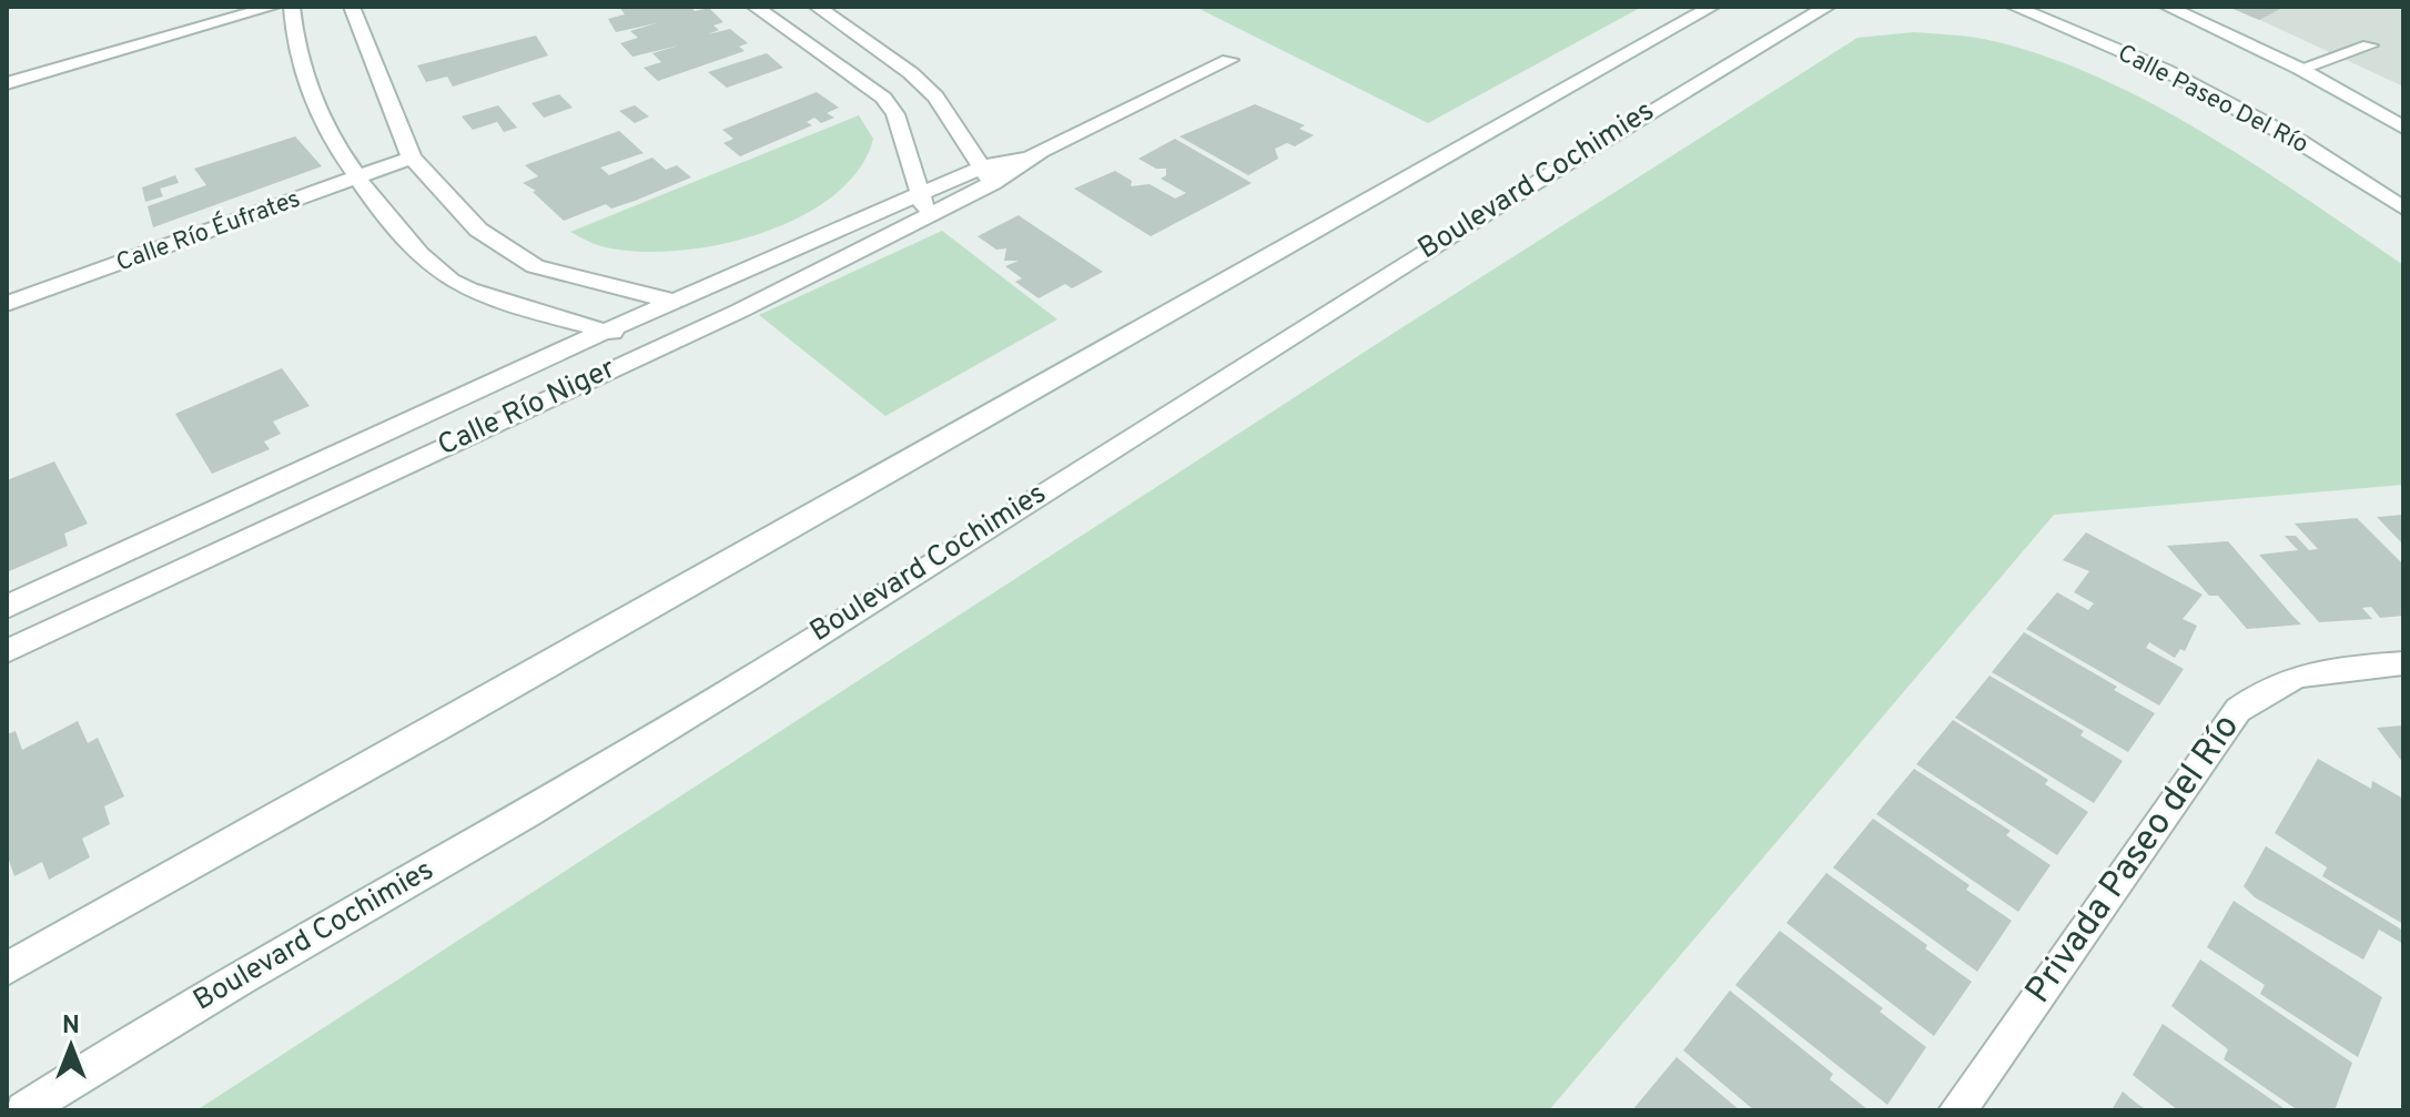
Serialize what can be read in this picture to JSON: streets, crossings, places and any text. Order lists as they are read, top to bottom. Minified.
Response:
{"streets":{"street":["Calle Paseo Del Río","Boulevard Cochimies","Calle Río Éufrates","Calle Río Niger","Privada Paseo del Río"]},"north":"top"}
